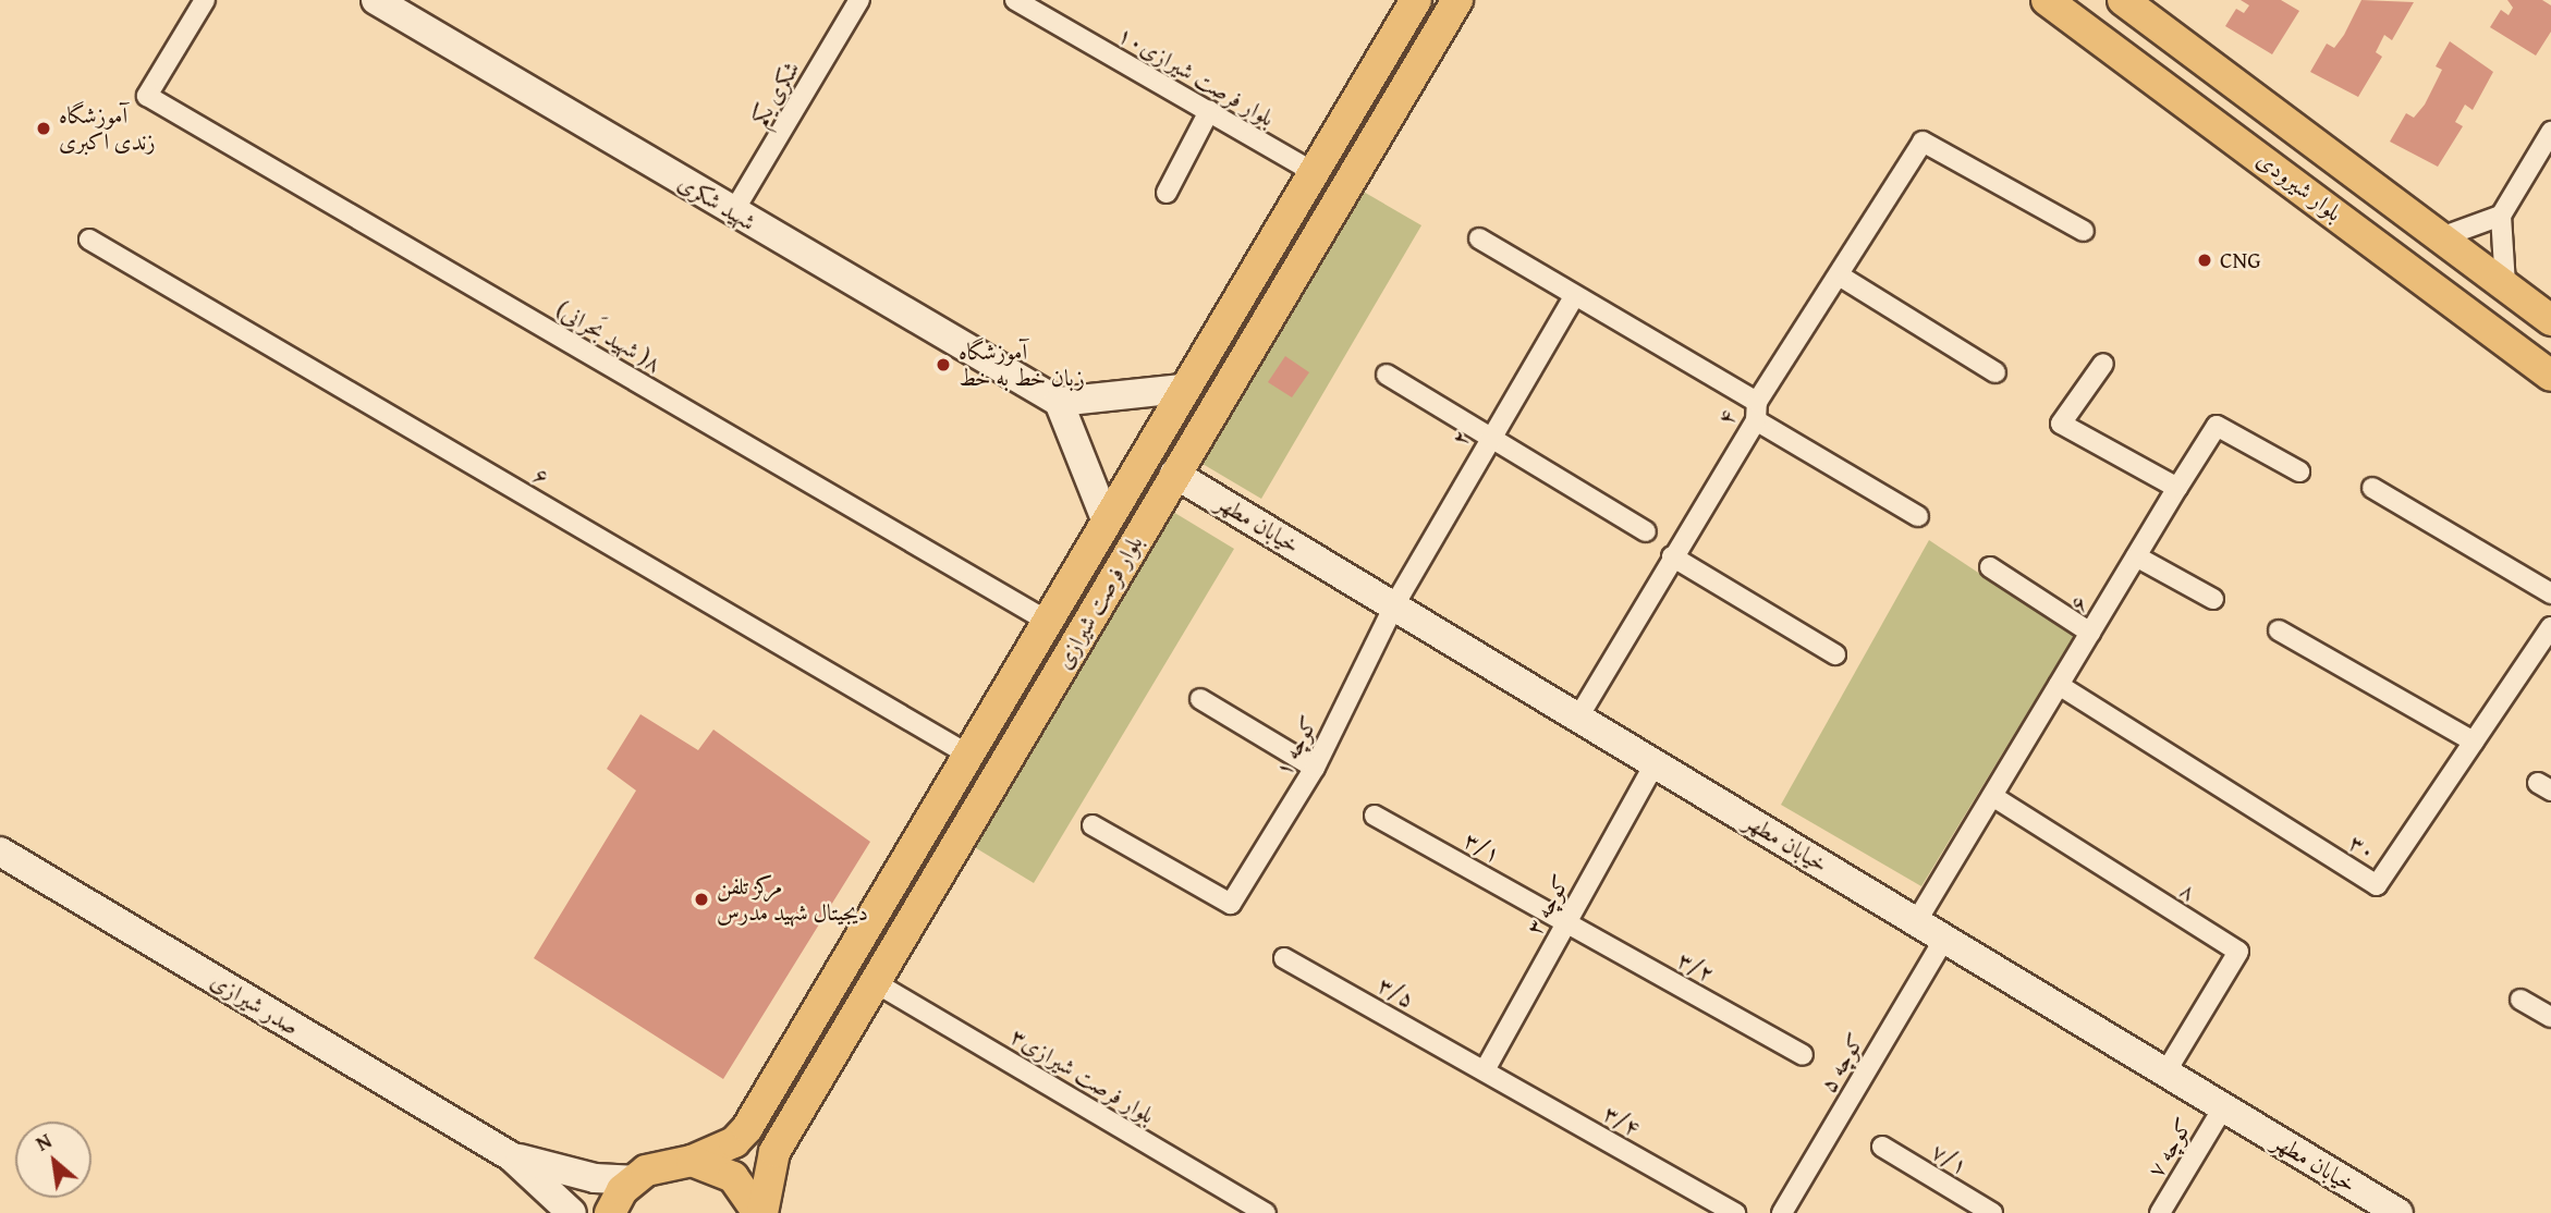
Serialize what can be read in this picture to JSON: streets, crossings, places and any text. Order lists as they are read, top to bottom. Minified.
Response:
{"streets":{"main road":["بلوار شیرودی","بلوار فرصت شیرازی"],"street":["بلوار فرصت شیرازی۱۰","شکری یکم","شهید شکری","(شهید بَحرانی )۸","۴","۲","۶","خیابان مطهر","کوچه ۱","۳/۱","۳۰","۸","کوچه ۳","۳/۲","۳/۵","صدر شیرازی","کوچه ۵","۳بلوار فرصت شیرازی","۳/۴","کوچه ۷","۷/۱"]},"crossings":[["بلوار فرصت شیرازی۱۰","بلوار فرصت شیرازی"],["شکری یکم","شهید شکری"],["(شهید بَحرانی )۸","بلوار فرصت شیرازی"],["۴","خیابان مطهر"],["۲","خیابان مطهر"],["۲","کوچه ۱"],["۶","خیابان مطهر"],["۶","بلوار فرصت شیرازی"],["۶","۳۰"],["۶","۸"],["خیابان مطهر","بلوار فرصت شیرازی"],["خیابان مطهر","کوچه ۱"],["خیابان مطهر","۸"],["خیابان مطهر","کوچه ۳"],["خیابان مطهر","کوچه ۵"],["خیابان مطهر","کوچه ۷"],["بلوار فرصت شیرازی","صدر شیرازی"],["بلوار فرصت شیرازی","۳بلوار فرصت شیرازی"],["۳/۱","کوچه ۳"],["۳/۱","۳/۲"],["کوچه ۳","۳/۲"],["کوچه ۳","۳/۵"],["کوچه ۳","۳/۴"],["۳/۵","۳/۴"]],"places":["آموزشگاه زندی اکبری","CNG","آموزشگاه زبان خط به خط","مرکز تلفن دیجیتال شهید مدرس"],"north":"top left"}
